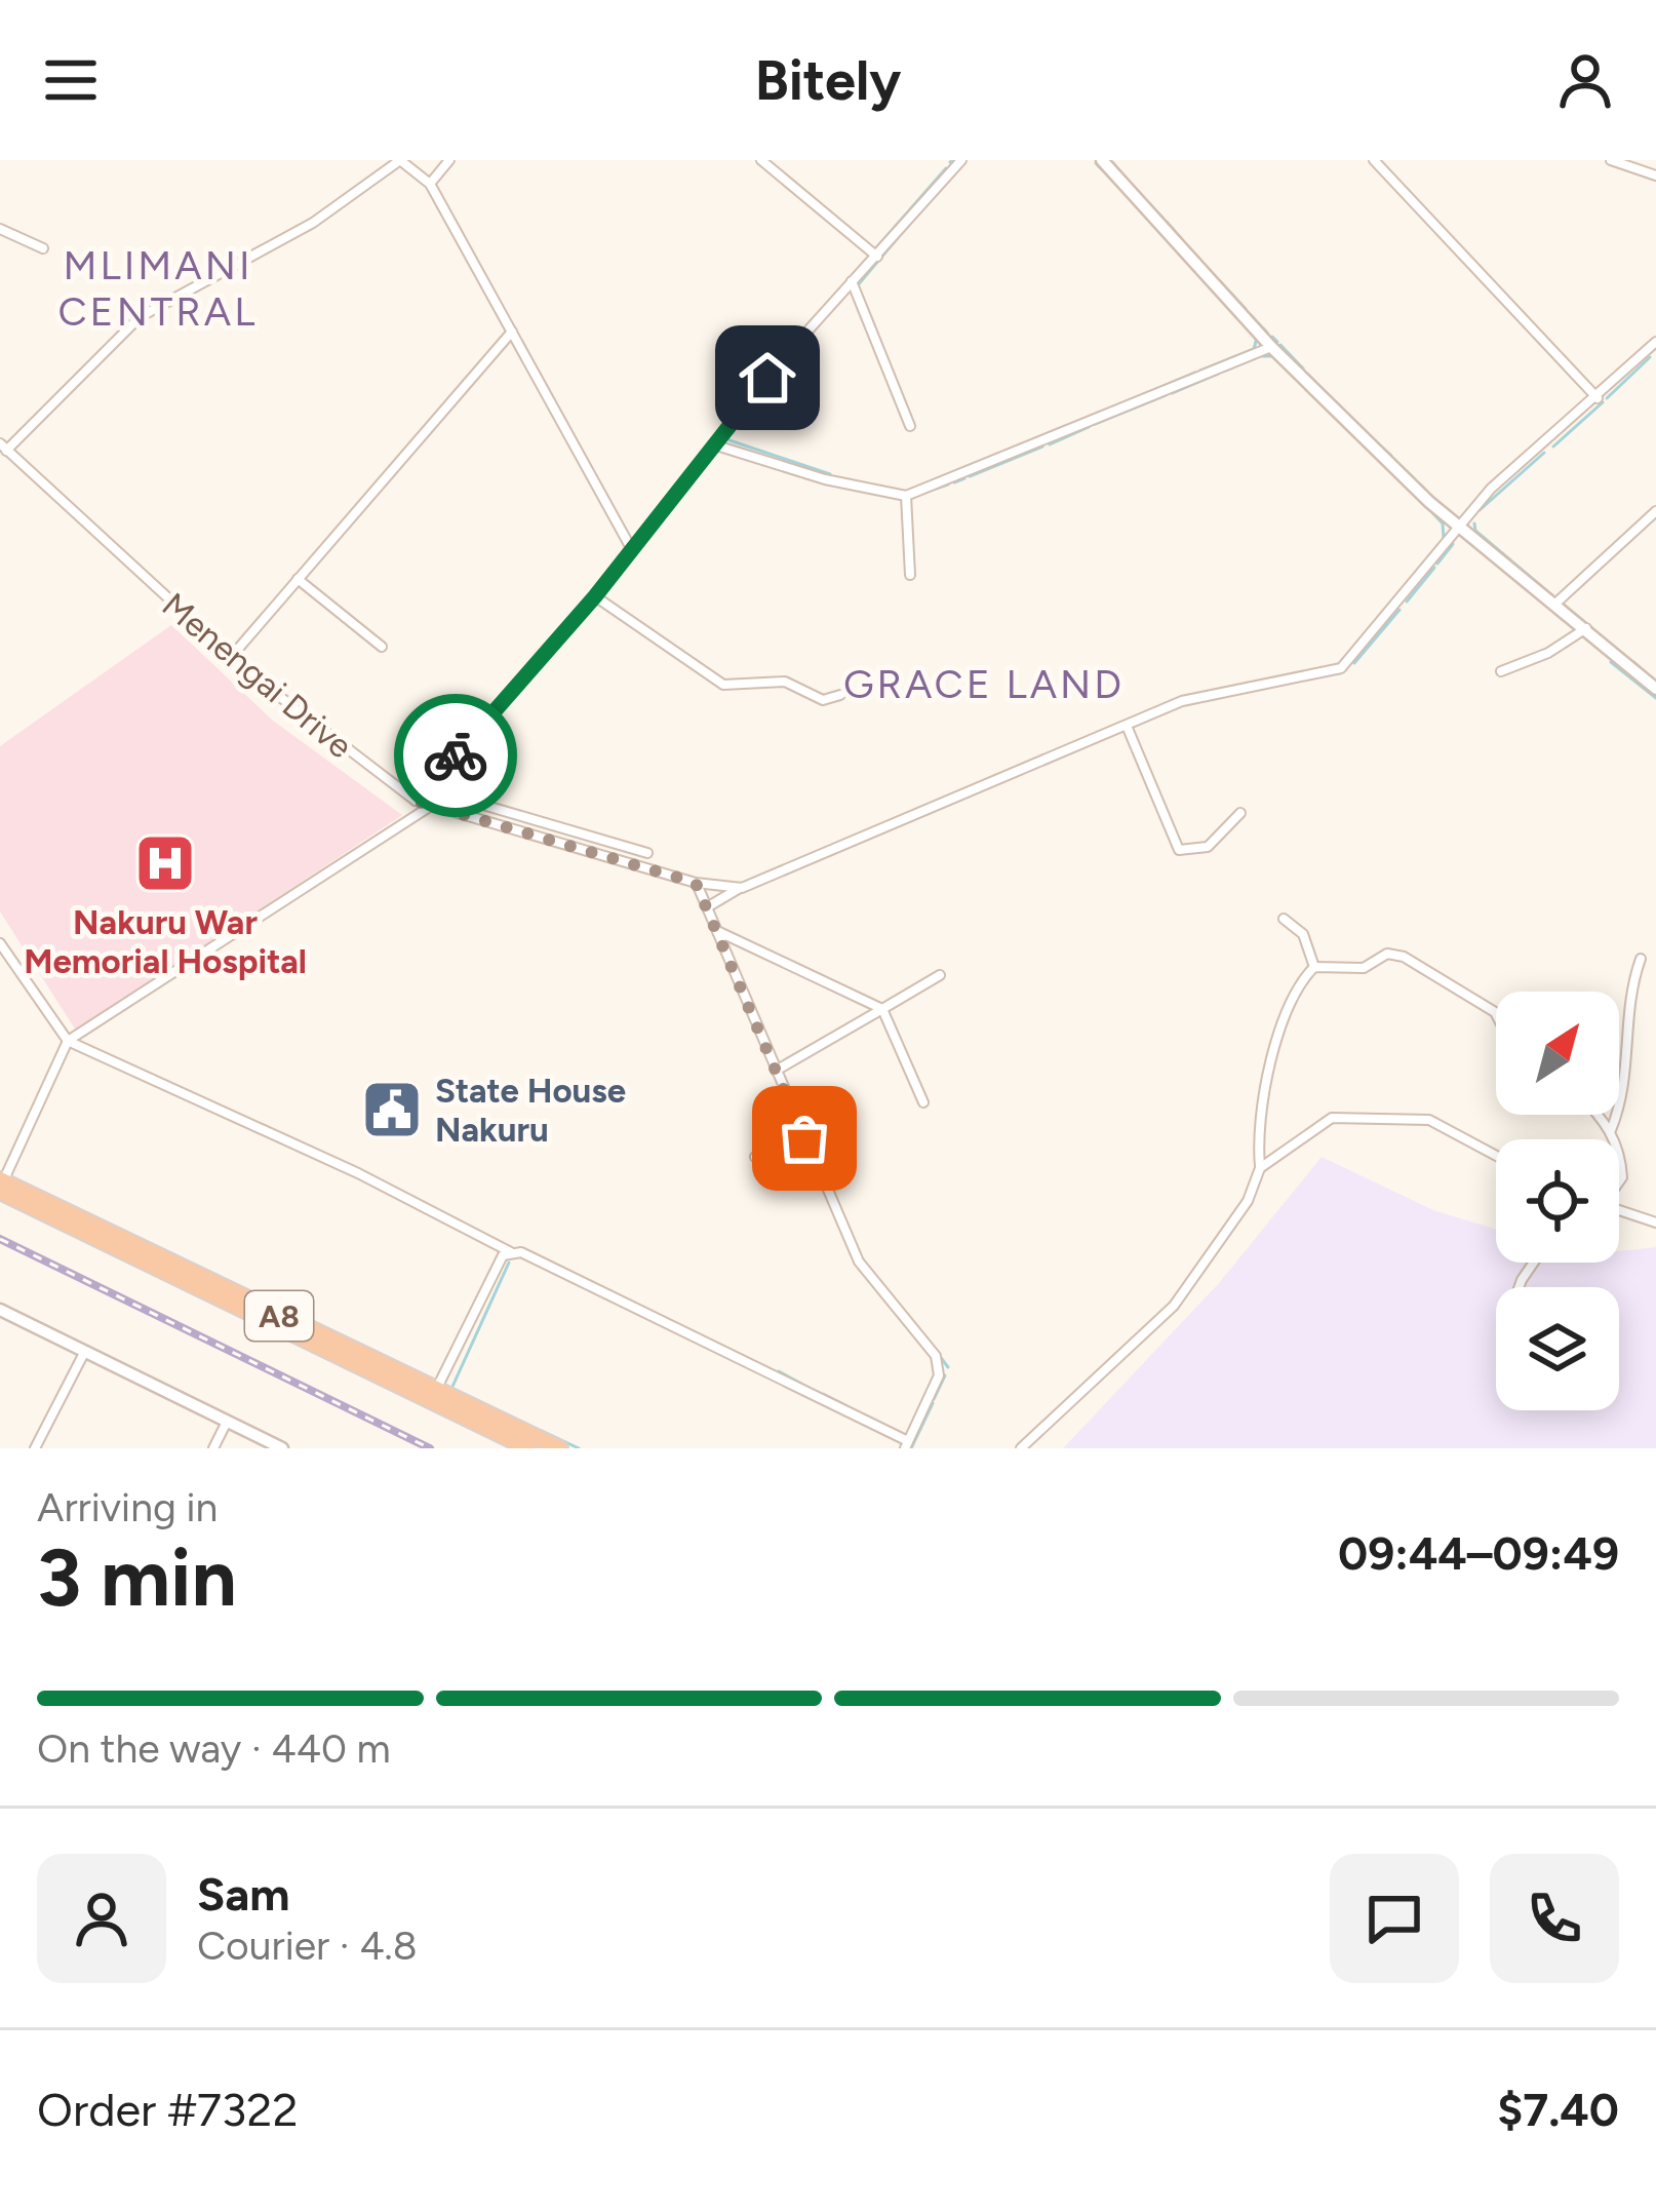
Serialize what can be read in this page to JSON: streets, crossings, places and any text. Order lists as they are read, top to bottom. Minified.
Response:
{"streets":{"highway":["A8"],"street":["Menengai Drive"]},"districts":["MLIMANI CENTRAL","GRACE LAND"],"places":{"hospital":["Nakuru War Memorial Hospital"],"public building":["State House Nakuru"]},"north":"top right","page":{"header":"Bitely","heading":["3 min","Arriving in","09:44–09:49"],"panel":["Sam","Courier · 4.8","Order #7322","$7.40"],"bar":"On the way · 440 m"}}
